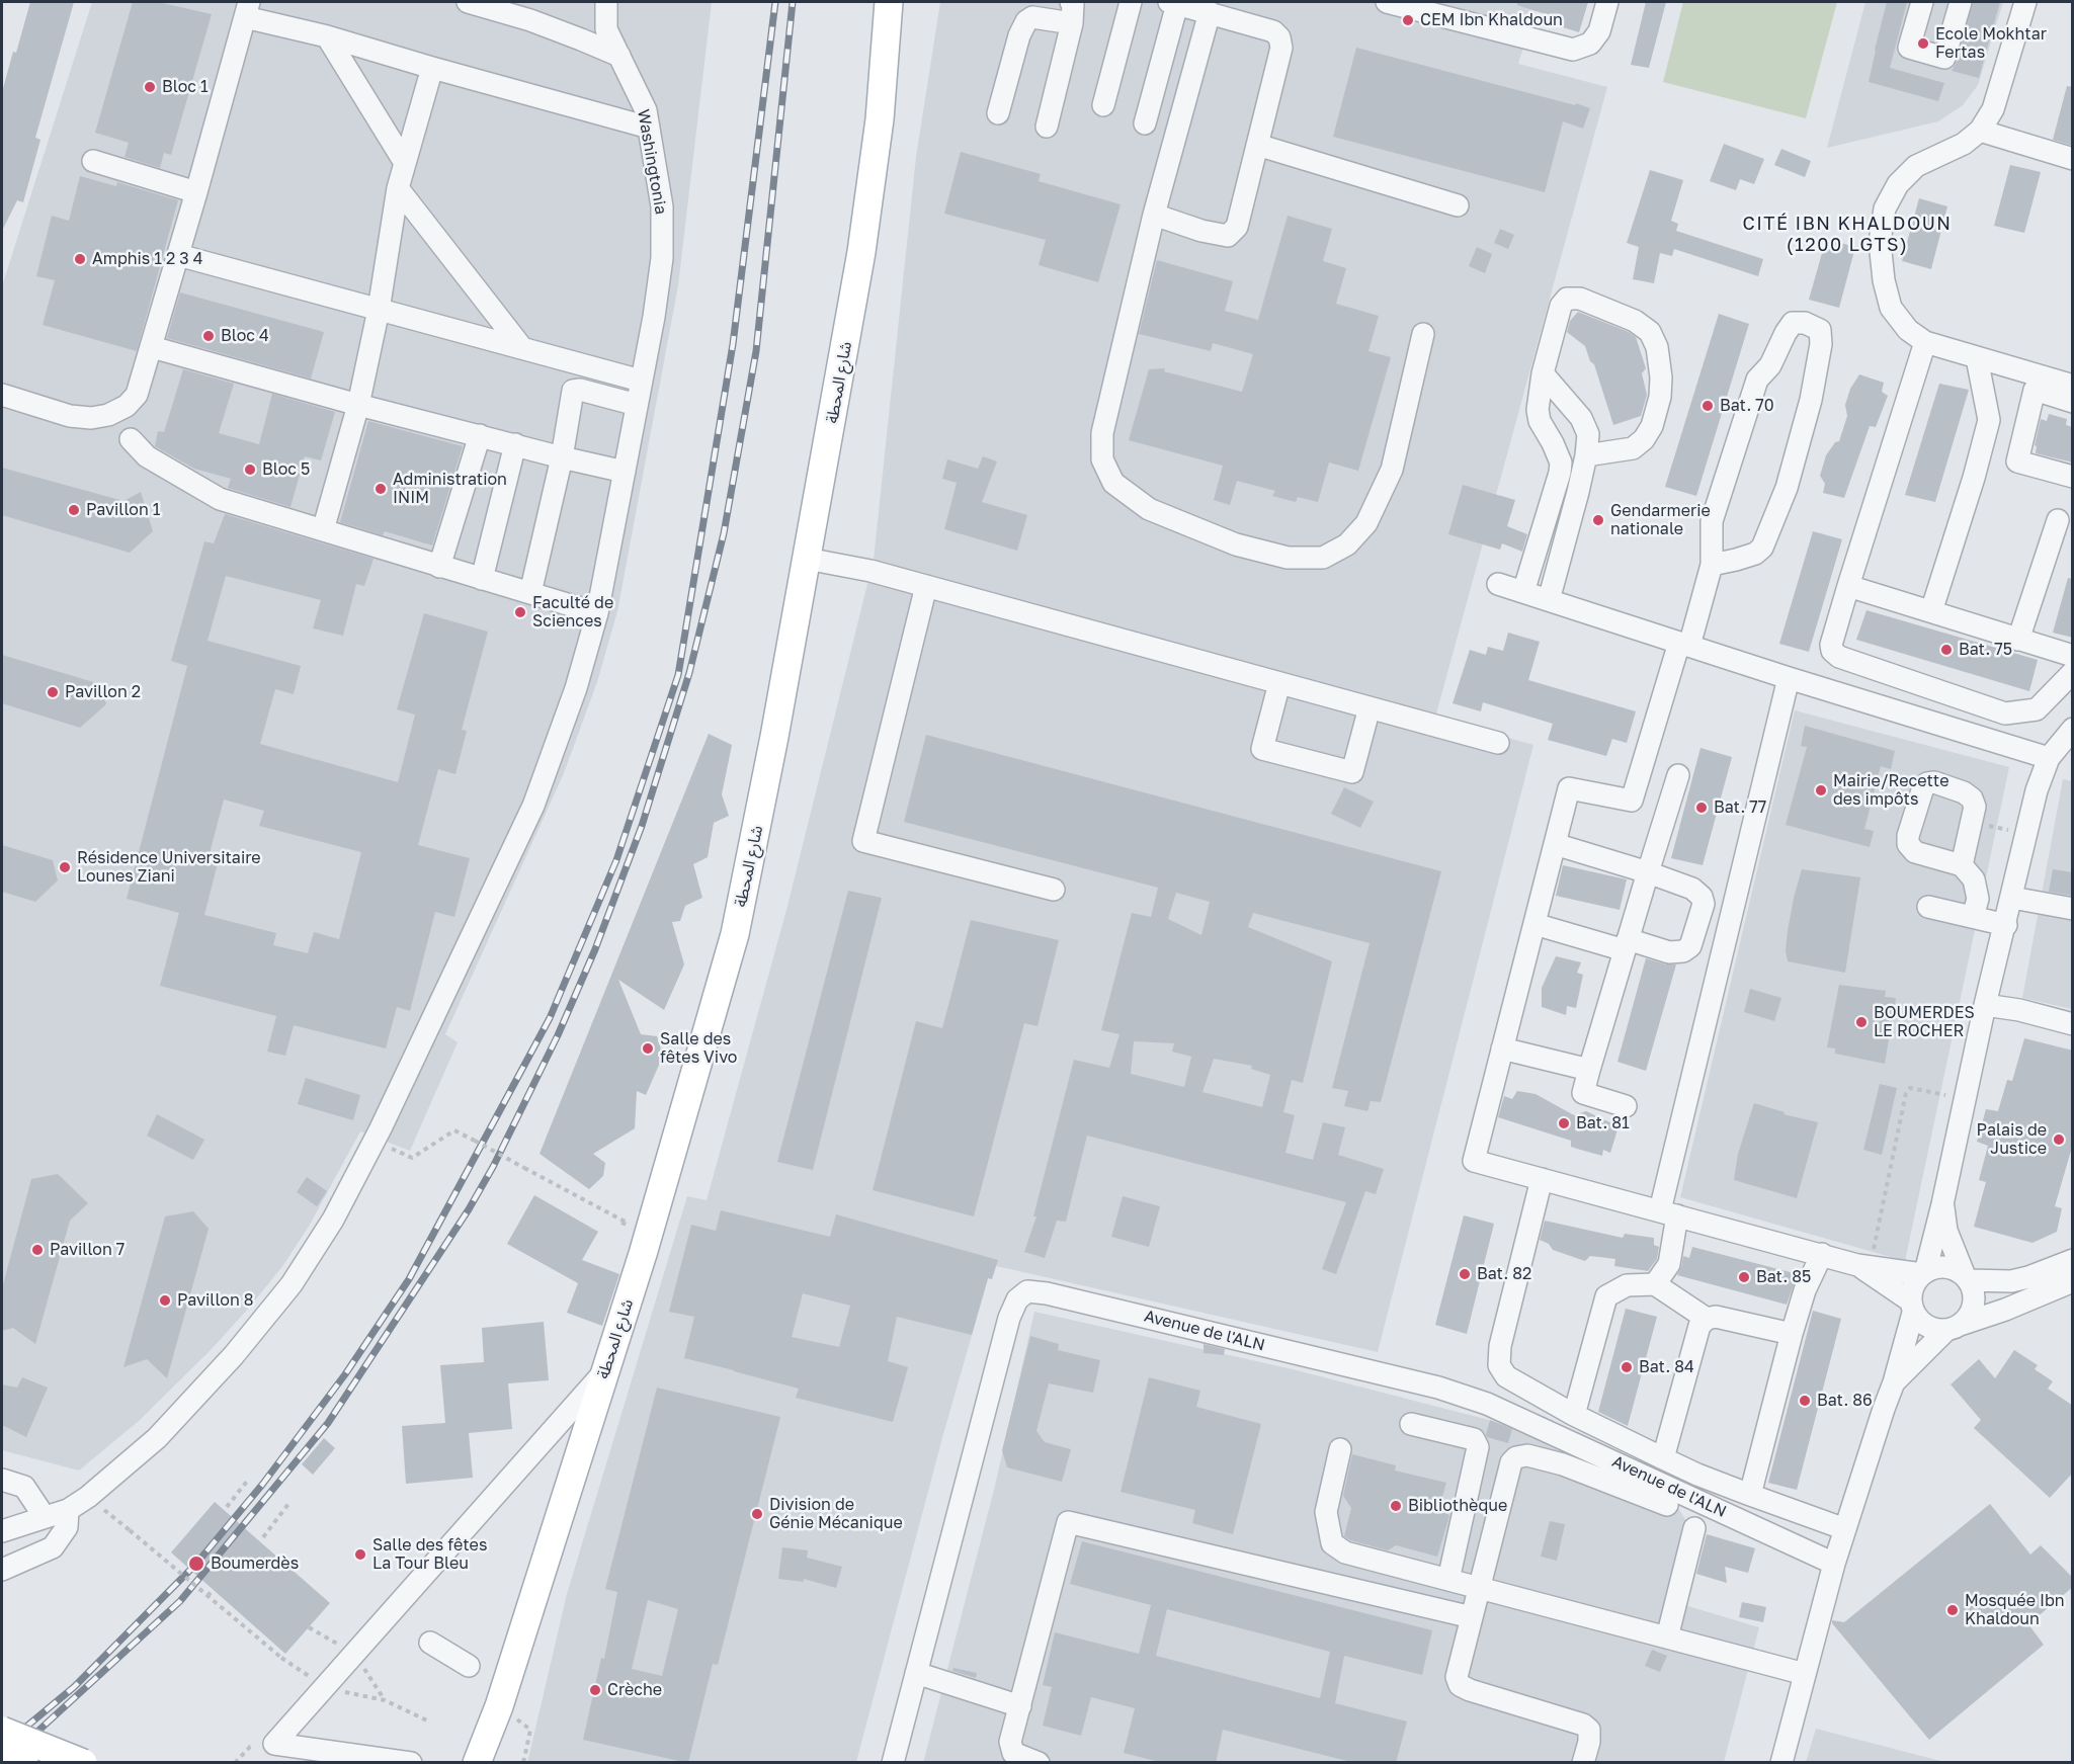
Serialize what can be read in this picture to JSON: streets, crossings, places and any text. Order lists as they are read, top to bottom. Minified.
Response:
{"streets":{"main road":["شارع المحطة"],"street":["Washingtonia","Avenue de l'ALN"]},"districts":["CITÉ IBN KHALDOUN (1200 LGTS)"],"places":["CEM Ibn Khaldoun","Ecole Mokhtar Fertas","Bloc 1","Amphis 1 2 3 4","Bloc 4","Bat. 70","Bloc 5","Administration INIM","Pavillon 1","Gendarmerie nationale","Faculté de Sciences","Bat. 75","Pavillon 2","Mairie/Recette des impôts","Bat. 77","Résidence Universitaire Lounes Ziani","BOUMERDES LE ROCHER","Salle des fêtes Vivo","Bat. 81","Palais de Justice","Pavillon 7","Bat. 82","Bat. 85","Pavillon 8","Bat. 84","Bat. 86","Bibliothèque","Division de Génie Mécanique","Salle des fêtes La Tour Bleu","Boumerdès","Mosquée Ibn Khaldoun","Crèche"]}
